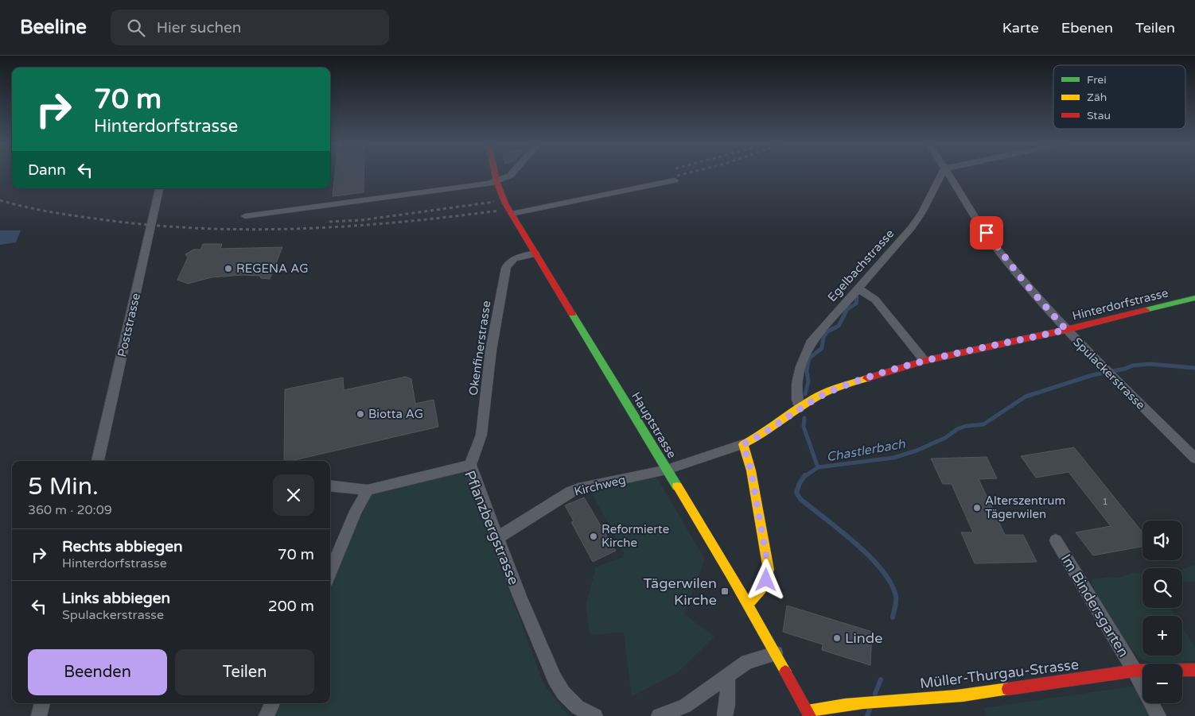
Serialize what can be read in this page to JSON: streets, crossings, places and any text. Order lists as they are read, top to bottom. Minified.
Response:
{"streets":{"street":["Egelbachstrasse","Hinterdorfstrasse","Poststrasse","Okenfinerstrasse","Spulackerstrasse","Hauptstrasse","Kirchweg","Pflanzbergstrasse","Im Bindersgarten","Müller-Thurgau-Strasse"]},"crossings":[["Egelbachstrasse","Hinterdorfstrasse"],["Hinterdorfstrasse","Spulackerstrasse"],["Hinterdorfstrasse","Kirchweg"],["Okenfinerstrasse","Hauptstrasse"],["Okenfinerstrasse","Pflanzbergstrasse"],["Hauptstrasse","Kirchweg"],["Hauptstrasse","Müller-Thurgau-Strasse"],["Kirchweg","Pflanzbergstrasse"],["Im Bindersgarten","Müller-Thurgau-Strasse"]],"water":["Chastlerbach"],"places":{"other":["REGENA AG","Biotta AG","Alterszentrum Tägerwilen","Reformierte Kirche","Linde"],"transit":["Tägerwilen Kirche"]},"house_numbers":["1"],"legend":["Frei","Zäh","Stau"],"page":{"header":"Beeline","search":"Hier suchen","nav":["Karte","Ebenen","Teilen"],"turn":["70 m","Hinterdorfstrasse"],"then":"Dann","heading":["5 Min.","360 m · 20:09"],"map_buttons":["+","−"],"list":[{"name":"Rechts abbiegen","note":"Hinterdorfstrasse","value":"70 m"},{"name":"Links abbiegen","note":"Spulackerstrasse","value":"200 m"}],"buttons":["Beenden","Teilen"]}}
